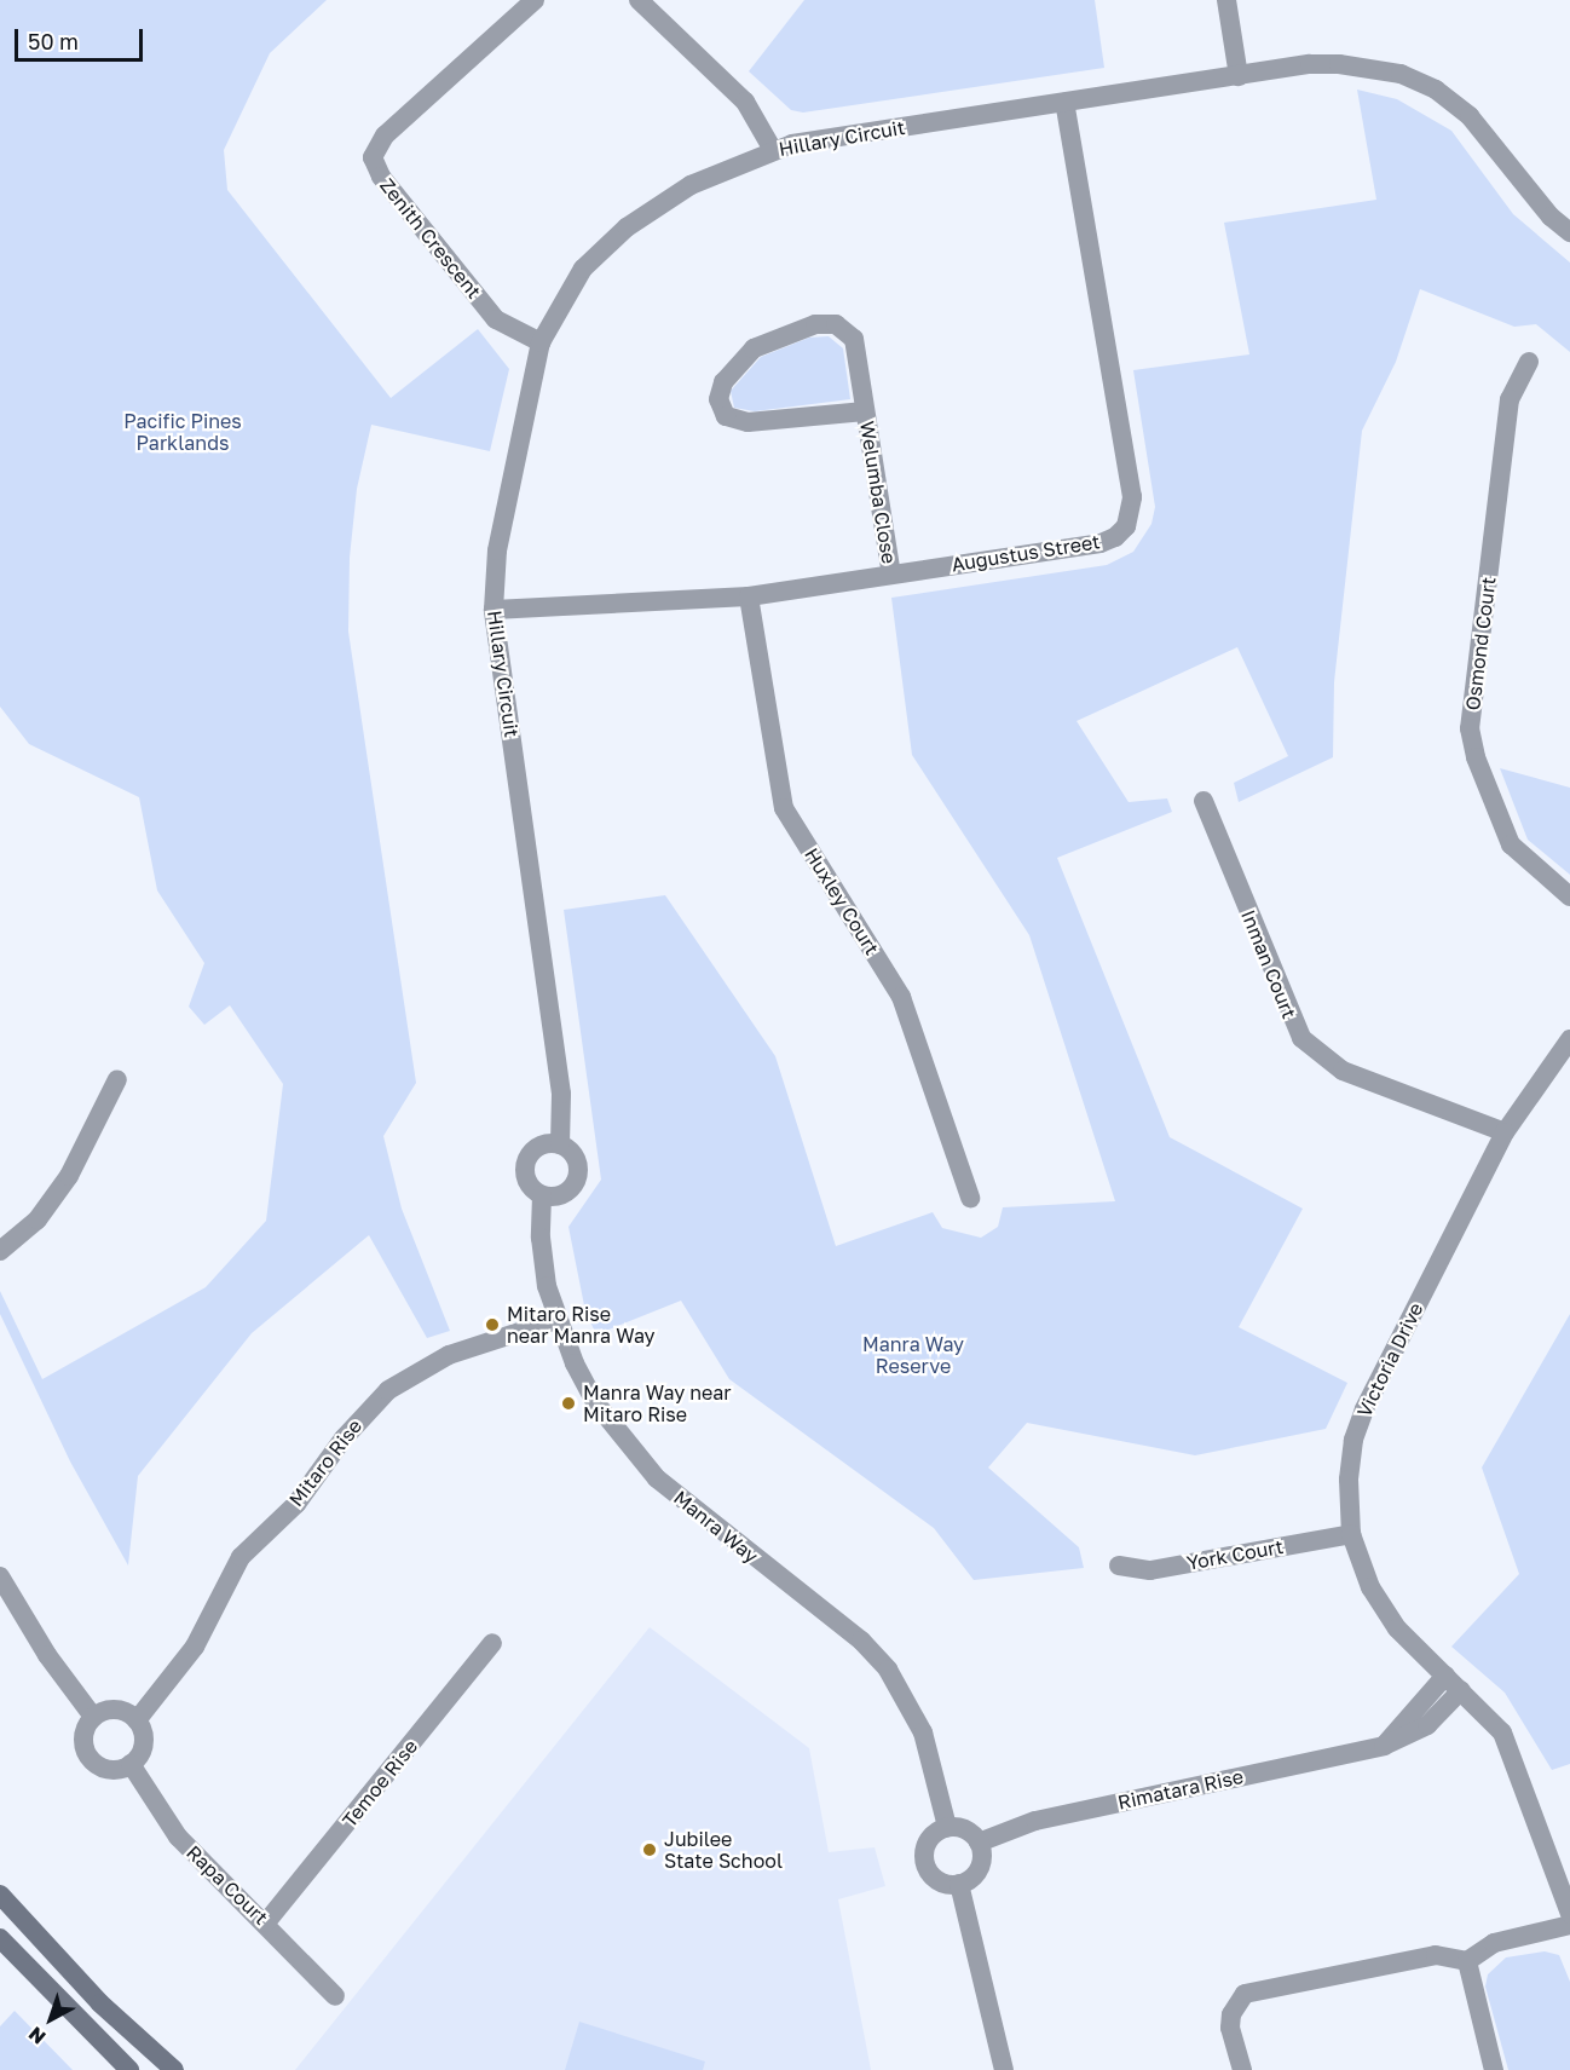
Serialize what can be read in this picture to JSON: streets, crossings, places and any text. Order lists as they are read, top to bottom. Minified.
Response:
{"streets":{"street":["Hillary Circuit","Zenith Crescent","Welumba Close","Augustus Street","Osmond Court","Huxley Court","Inman Court","Victoria Drive","Mitaro Rise","Manra Way","York Court","Temoe Rise","Rimatara Rise","Rapa Court"]},"crossings":[["Hillary Circuit","Zenith Crescent"],["Hillary Circuit","Augustus Street"],["Hillary Circuit","Manra Way"],["Welumba Close","Augustus Street"],["Augustus Street","Huxley Court"],["Inman Court","Victoria Drive"],["Victoria Drive","York Court"],["Victoria Drive","Rimatara Rise"],["Mitaro Rise","Manra Way"],["Mitaro Rise","Rapa Court"],["Manra Way","Rimatara Rise"],["Temoe Rise","Rapa Court"]],"parks":["Pacific Pines Parklands","Manra Way Reserve"],"places":["Mitaro Rise near Manra Way","Manra Way near Mitaro Rise","Jubilee State School"],"scale_bar":"50 m","north":"bottom left"}
